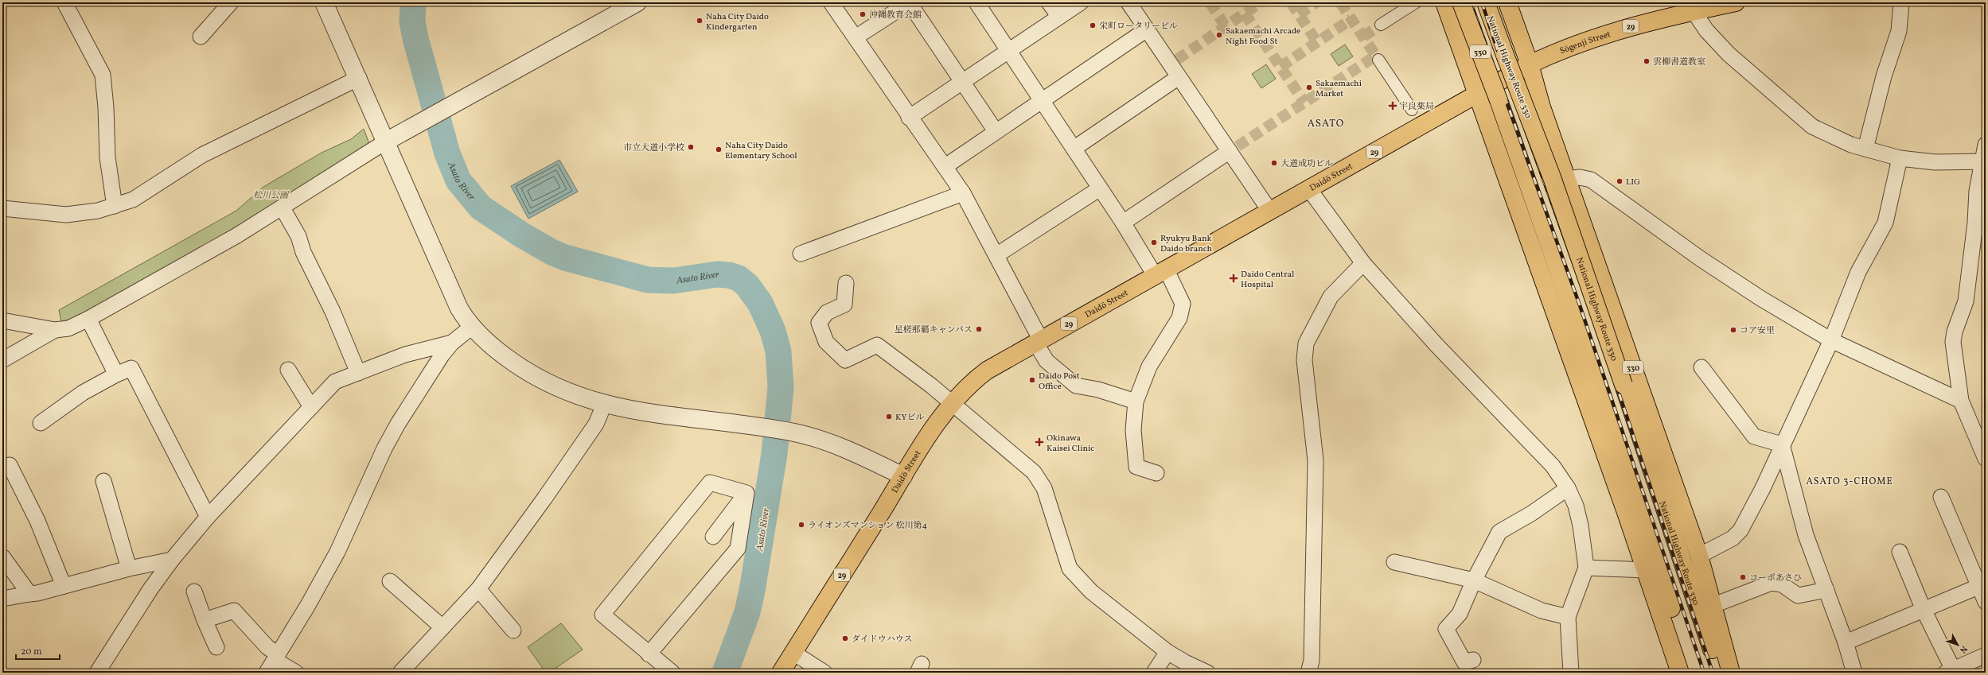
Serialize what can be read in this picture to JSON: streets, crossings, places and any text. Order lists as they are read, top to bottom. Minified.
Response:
{"streets":{"main road":["29","Sōgenji Street","330","National Highway Route 330","Daidō Street"]},"crossings":[["Sōgenji Street","330"],["Sōgenji Street","Daidō Street"],["330","Daidō Street"]],"districts":["ASATO","ASATO 3-CHOME"],"water":["Asato River"],"parks":["松川公園"],"places":{"other":["沖縄教育会館","Naha City Daido Kindergarten","栄町ロータリービル","Sakaemachi Arcade Night Food St","雲柳書道教室","Sakaemachi Market","市立大道小学校","Naha City Daido Elementary School","大道成功ビル","LIG","Ryukyu Bank Daido branch","星槎那覇キャンパス","コア安里","Daido Post Office","KYビル","ライオンズマンション 松川第4","コーポあさひ","ダイドウハウス"],"health":["宇良薬局","Daido Central Hospital","Okinawa Kaisei Clinic"]},"scale_bar":"20 m","north":"bottom right"}
